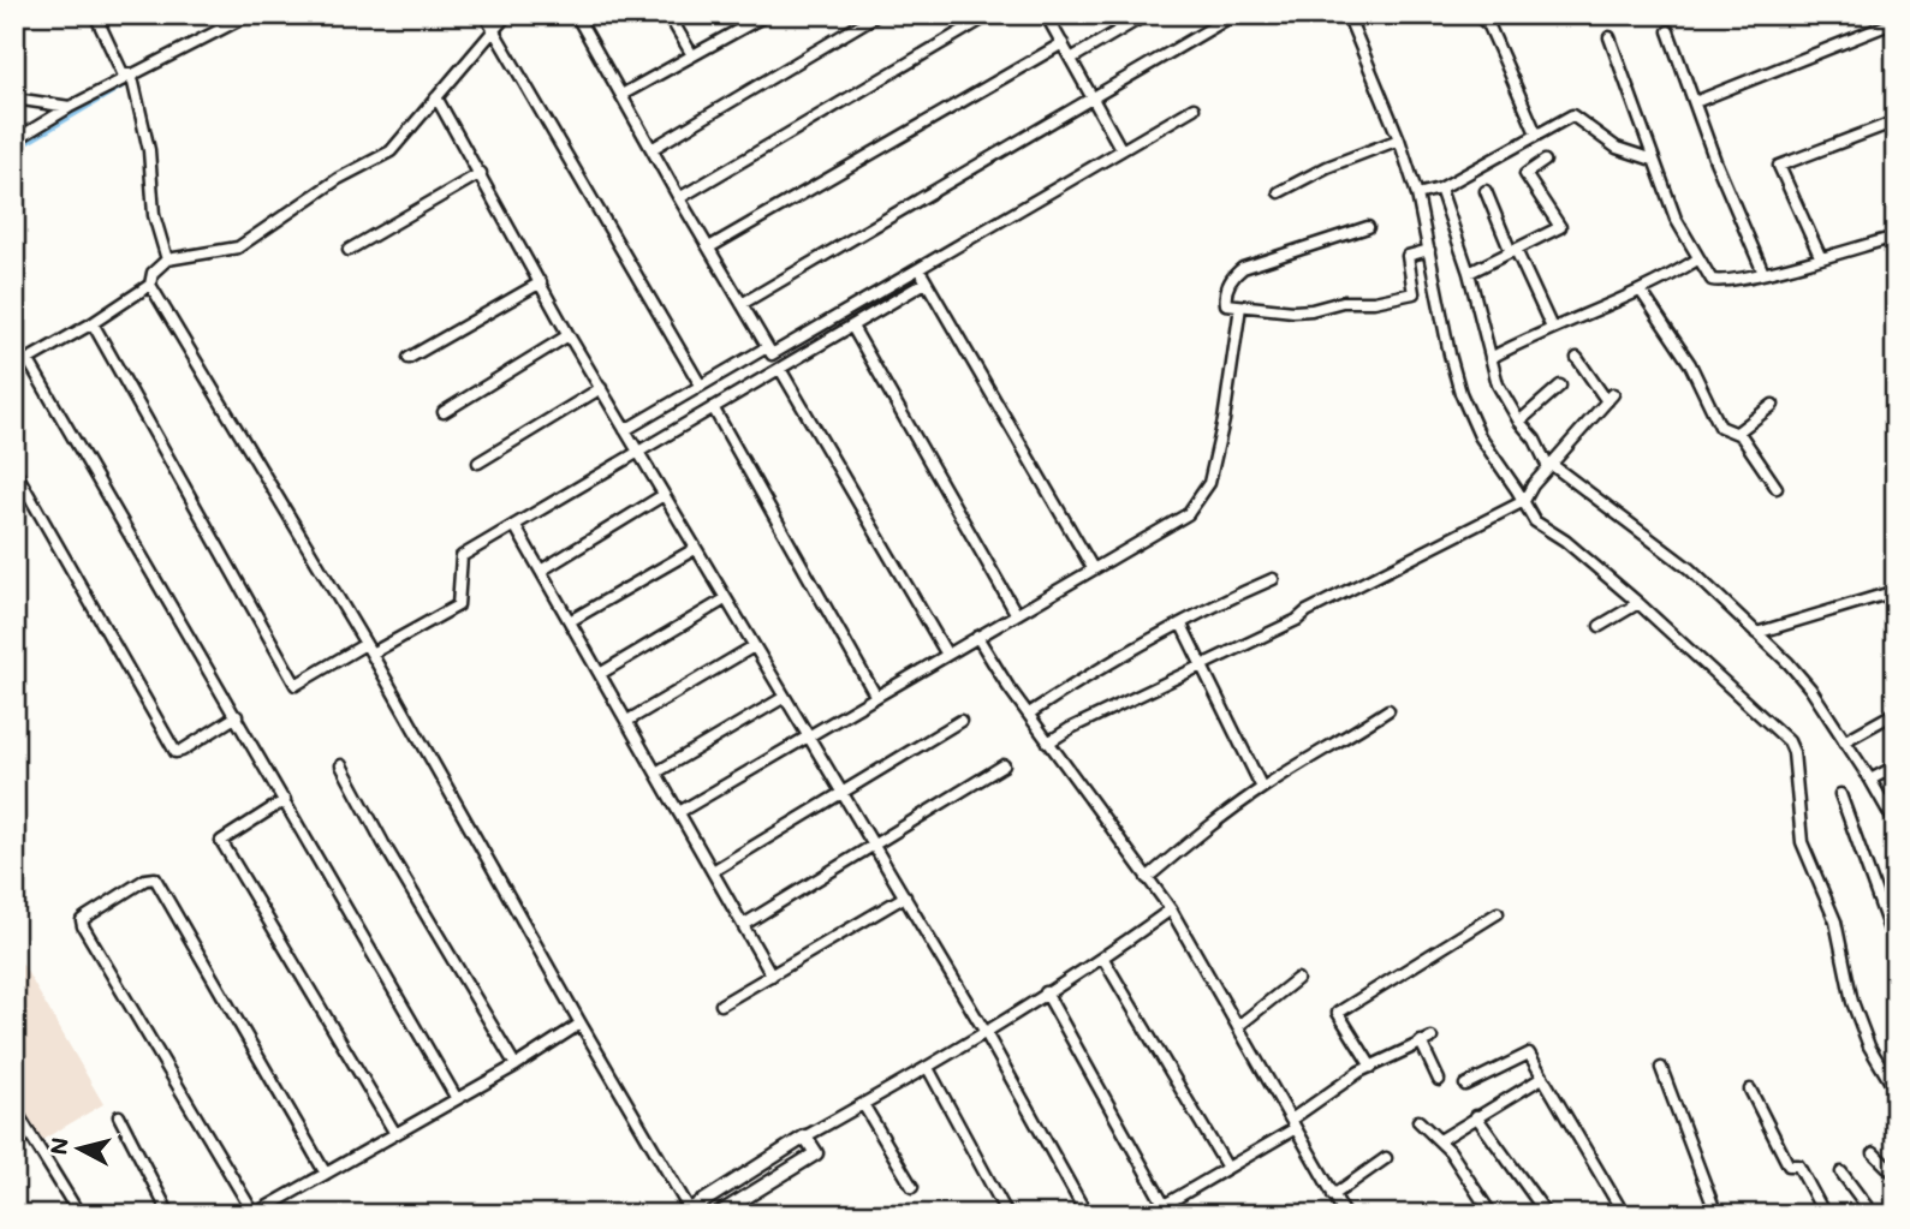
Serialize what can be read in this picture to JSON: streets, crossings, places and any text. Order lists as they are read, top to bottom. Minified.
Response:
{"north":"left"}
